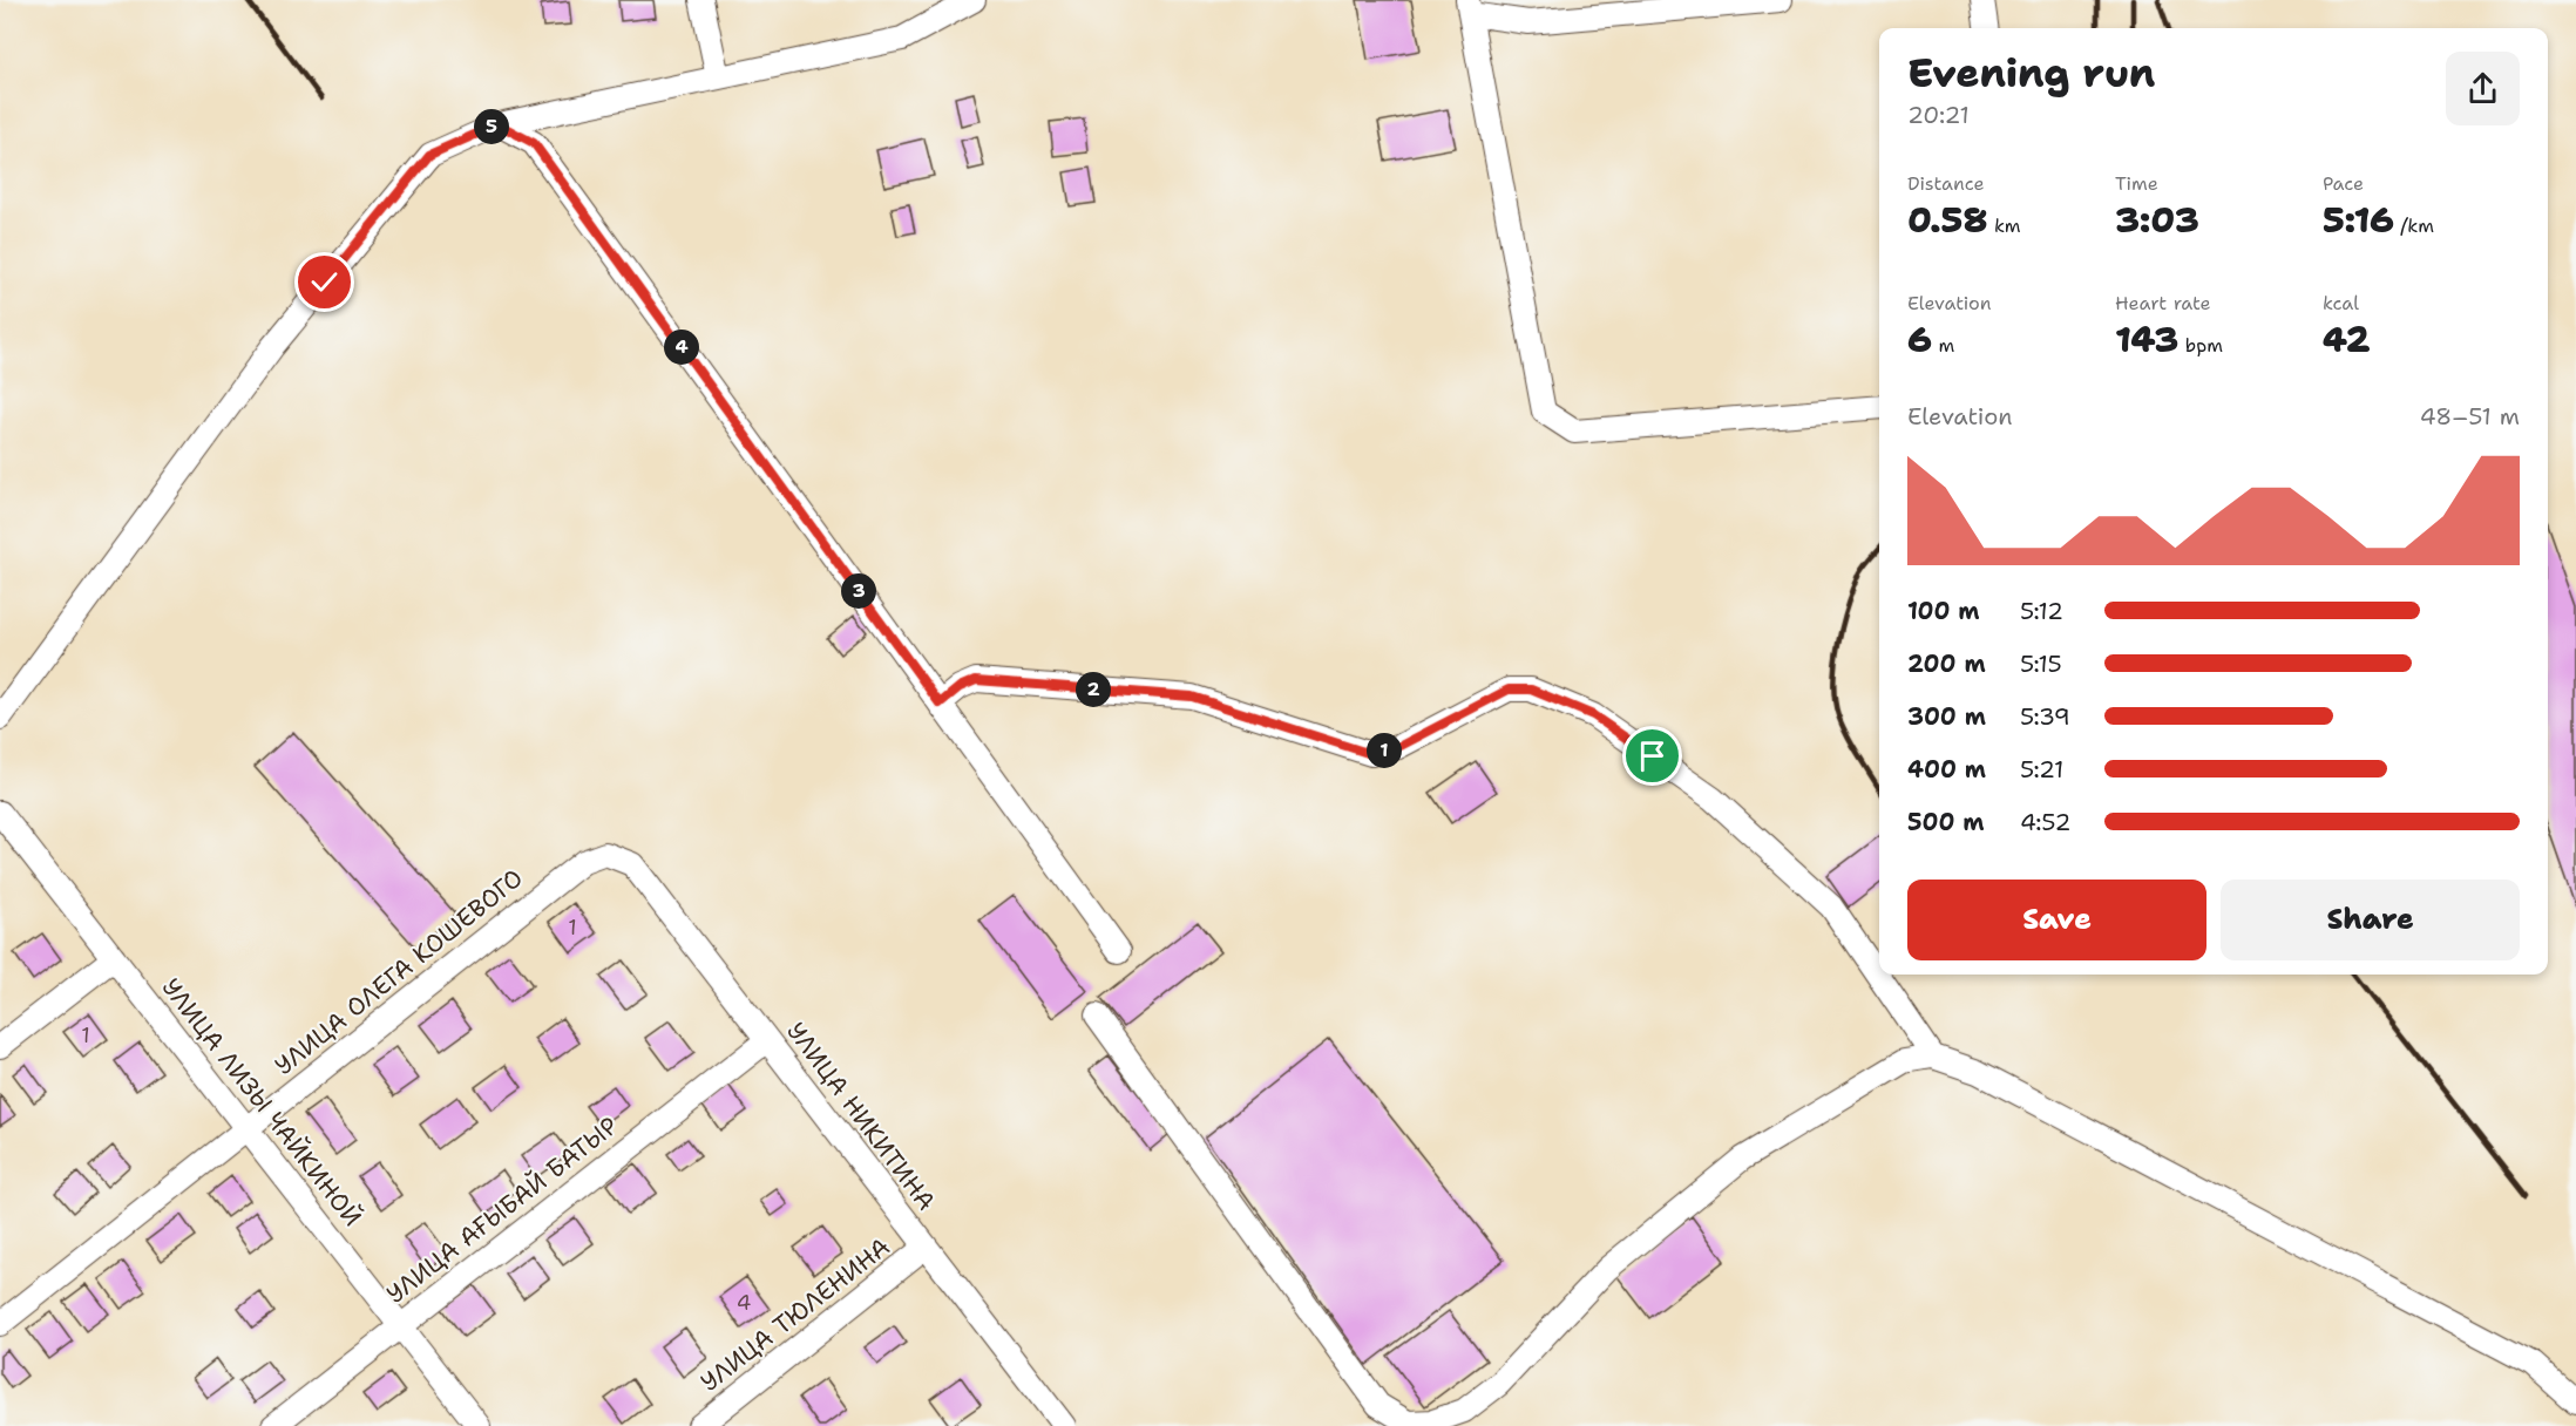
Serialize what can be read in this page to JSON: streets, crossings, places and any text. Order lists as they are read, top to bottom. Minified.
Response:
{"streets":{"street":["УЛИЦА ОЛЕГА КОШЕВОГО","УЛИЦА ЛИЗЫ ЧАЙКИНОЙ","УЛИЦА НИКИТИНА","УЛИЦА АҒЫБАЙ БАТЫР","УЛИЦА ТЮЛЕНИНА"]},"crossings":[["УЛИЦА ОЛЕГА КОШЕВОГО","УЛИЦА ЛИЗЫ ЧАЙКИНОЙ"],["УЛИЦА ОЛЕГА КОШЕВОГО","УЛИЦА НИКИТИНА"],["УЛИЦА ЛИЗЫ ЧАЙКИНОЙ","УЛИЦА АҒЫБАЙ БАТЫР"],["УЛИЦА НИКИТИНА","УЛИЦА АҒЫБАЙ БАТЫР"],["УЛИЦА НИКИТИНА","УЛИЦА ТЮЛЕНИНА"]],"house_numbers":["1","1","4"],"page":{"heading":["Evening run","20:21"],"pins":["5","4","3","2","1"],"stats":[["Distance","0.58 km"],["Time","3:03"],["Pace","5:16 /km"],["Elevation","6 m"],["Heart rate","143 bpm"],["kcal","42"]],"chart":["Elevation","48–51 m"],"list":[{"name":"100 m","note":"5:12"},{"name":"200 m","note":"5:15"},{"name":"300 m","note":"5:39"},{"name":"400 m","note":"5:21"},{"name":"500 m","note":"4:52"}],"buttons":["Save","Share"]}}
